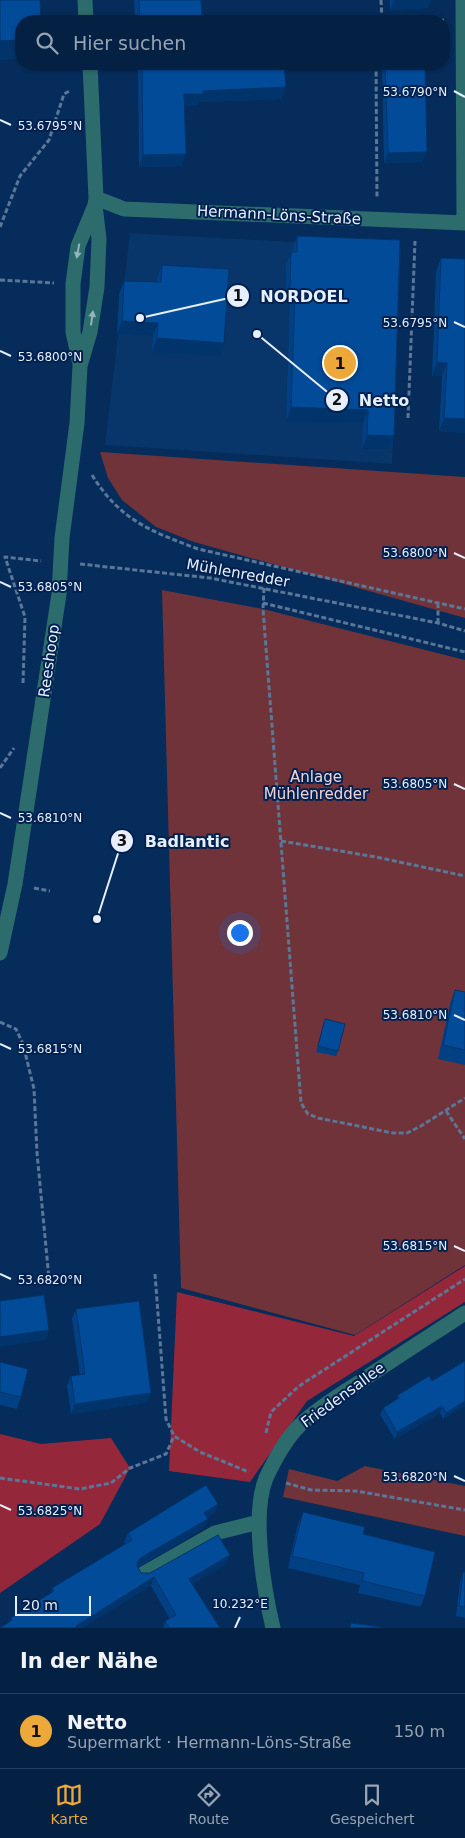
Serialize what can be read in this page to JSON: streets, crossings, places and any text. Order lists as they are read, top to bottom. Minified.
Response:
{"streets":{"street":["Hermann-Löns-Straße","Reeshoop","Friedensallee"],"path":["Mühlenredder"]},"crossings":[["Hermann-Löns-Straße","Reeshoop"],["Mühlenredder","Reeshoop"]],"parks":["Anlage Mühlenredder"],"places":["NORDOEL","Netto","Badlantic"],"scale_bar":"20 m","page":{"search":"Hier suchen","pins":"1","scale":"20 m","heading":"In der Nähe","list":[{"mark":"1","name":"Netto","note":"Supermarkt · Hermann-Löns-Straße","value":"150 m"}],"nav":["Karte","Route","Gespeichert"]},"coordinates":["53.6790°N","53.6795°N","53.6800°N","53.6805°N","53.6810°N","53.6815°N","53.6820°N","53.6825°N","10.232°E"]}
